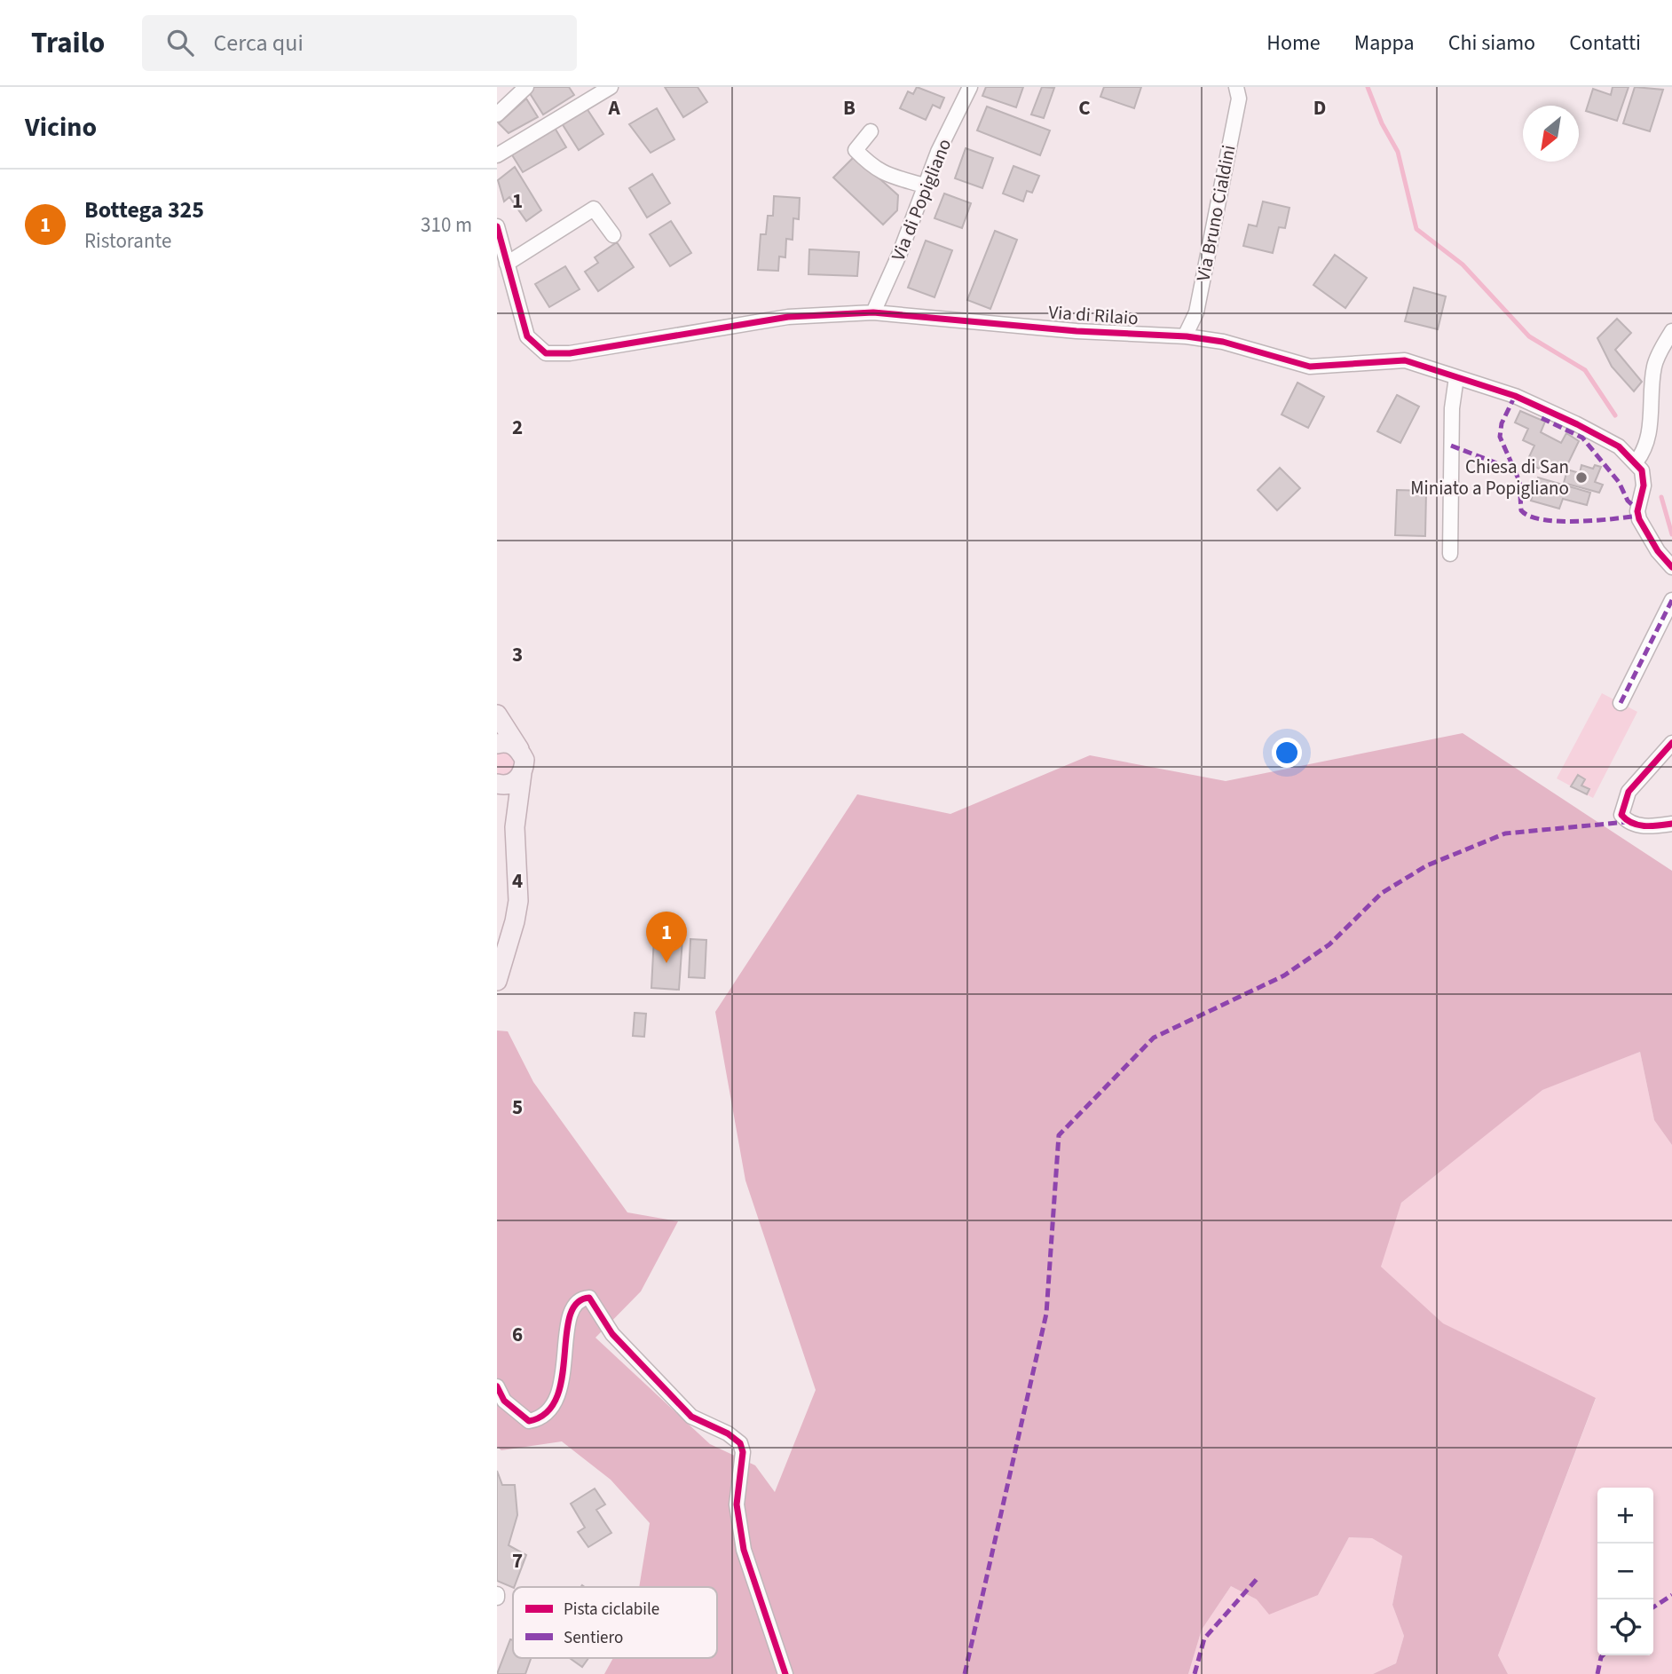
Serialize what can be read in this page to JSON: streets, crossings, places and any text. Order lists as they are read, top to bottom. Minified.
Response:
{"streets":{"street":["Via di Popigliano","Via Bruno Cialdini","Via di Rilaio"]},"crossings":[["Via di Popigliano","Via di Rilaio"],["Via Bruno Cialdini","Via di Rilaio"]],"places":["Chiesa di San Miniato a Popigliano"],"legend":["Pista ciclabile","Sentiero"],"north":"bottom left","page":{"header":"Trailo","search":"Cerca qui","nav":["Home","Mappa","Chi siamo","Contatti"],"heading":"Vicino","list":[{"mark":"1","name":"Bottega 325","note":"Ristorante","value":"310 m"}],"pins":"1","map_buttons":["+","−"]},"grid":{"columns":["A","B","C","D"],"rows":["1","2","3","4","5","6","7"]}}
